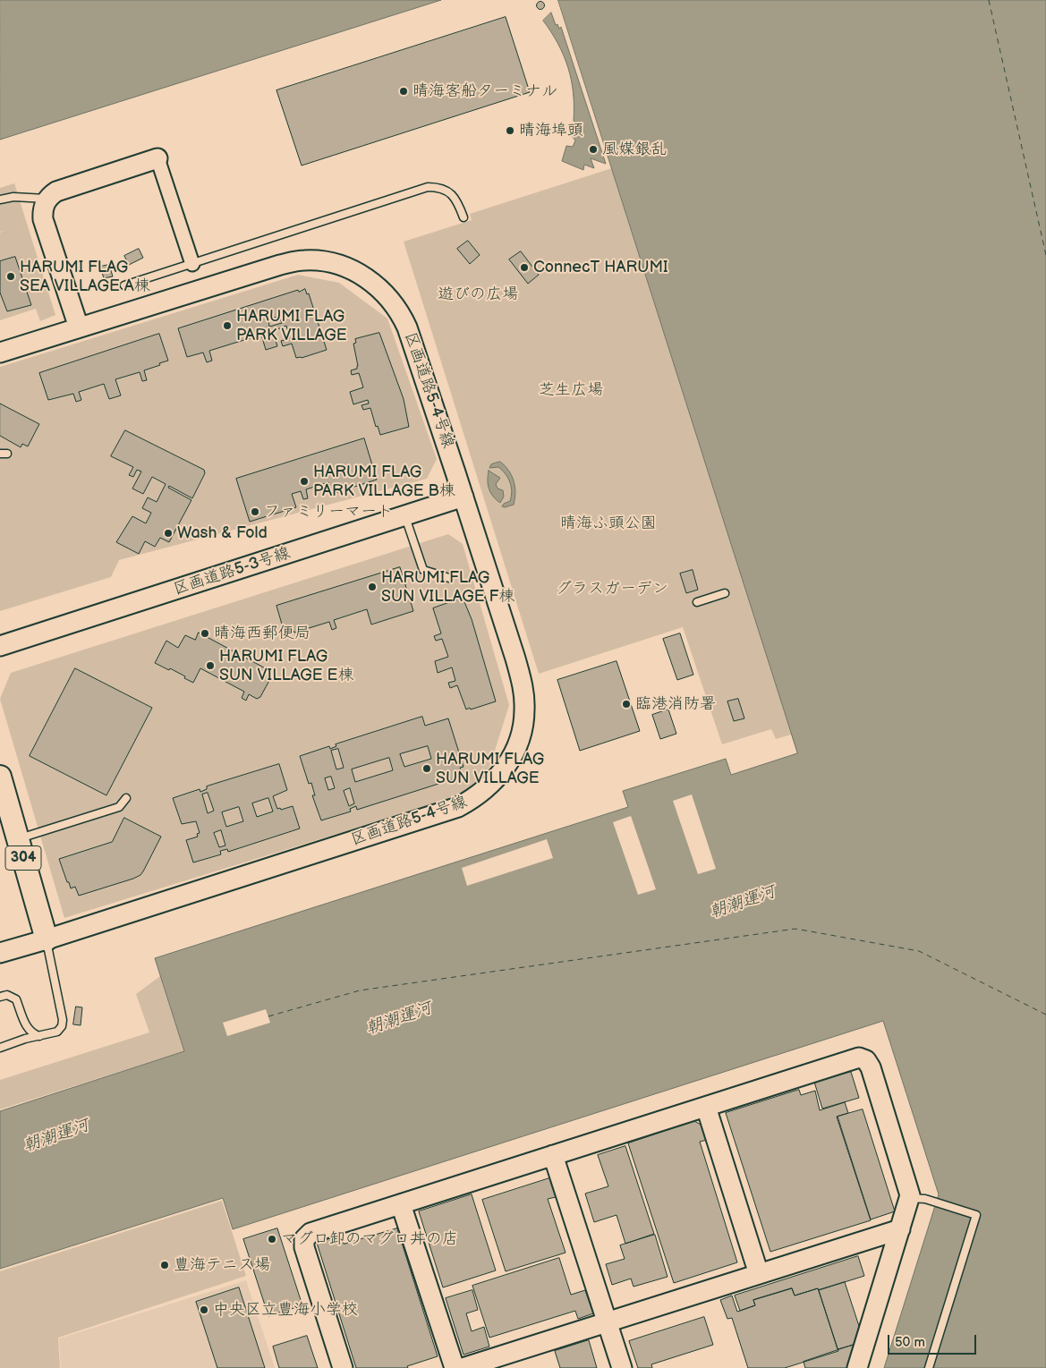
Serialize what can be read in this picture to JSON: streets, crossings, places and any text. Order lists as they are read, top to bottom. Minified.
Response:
{"streets":{"main road":["304"],"street":["区画道路5-4号線","区画道路5-3号線"]},"crossings":[["区画道路5-4号線","区画道路5-3号線"],["区画道路5-4号線","304"]],"water":["朝潮運河"],"parks":["遊びの広場","芝生広場","晴海ふ頭公園","グラスガーデン"],"places":["晴海客船ターミナル","晴海埠頭","風媒銀乱","ConnecT HARUMI","HARUMI FLAG SEA VILLAGE A棟","HARUMI FLAG PARK VILLAGE","HARUMI FLAG PARK VILLAGE B棟","ファミリーマート","Wash & Fold","HARUMI FLAG SUN VILLAGE F棟","晴海西郵便局","HARUMI FLAG SUN VILLAGE E棟","臨港消防署","HARUMI FLAG SUN VILLAGE","マグロ卸のマグロ丼の店","豊海テニス場","中央区立豊海小学校"],"scale_bar":"50 m"}
